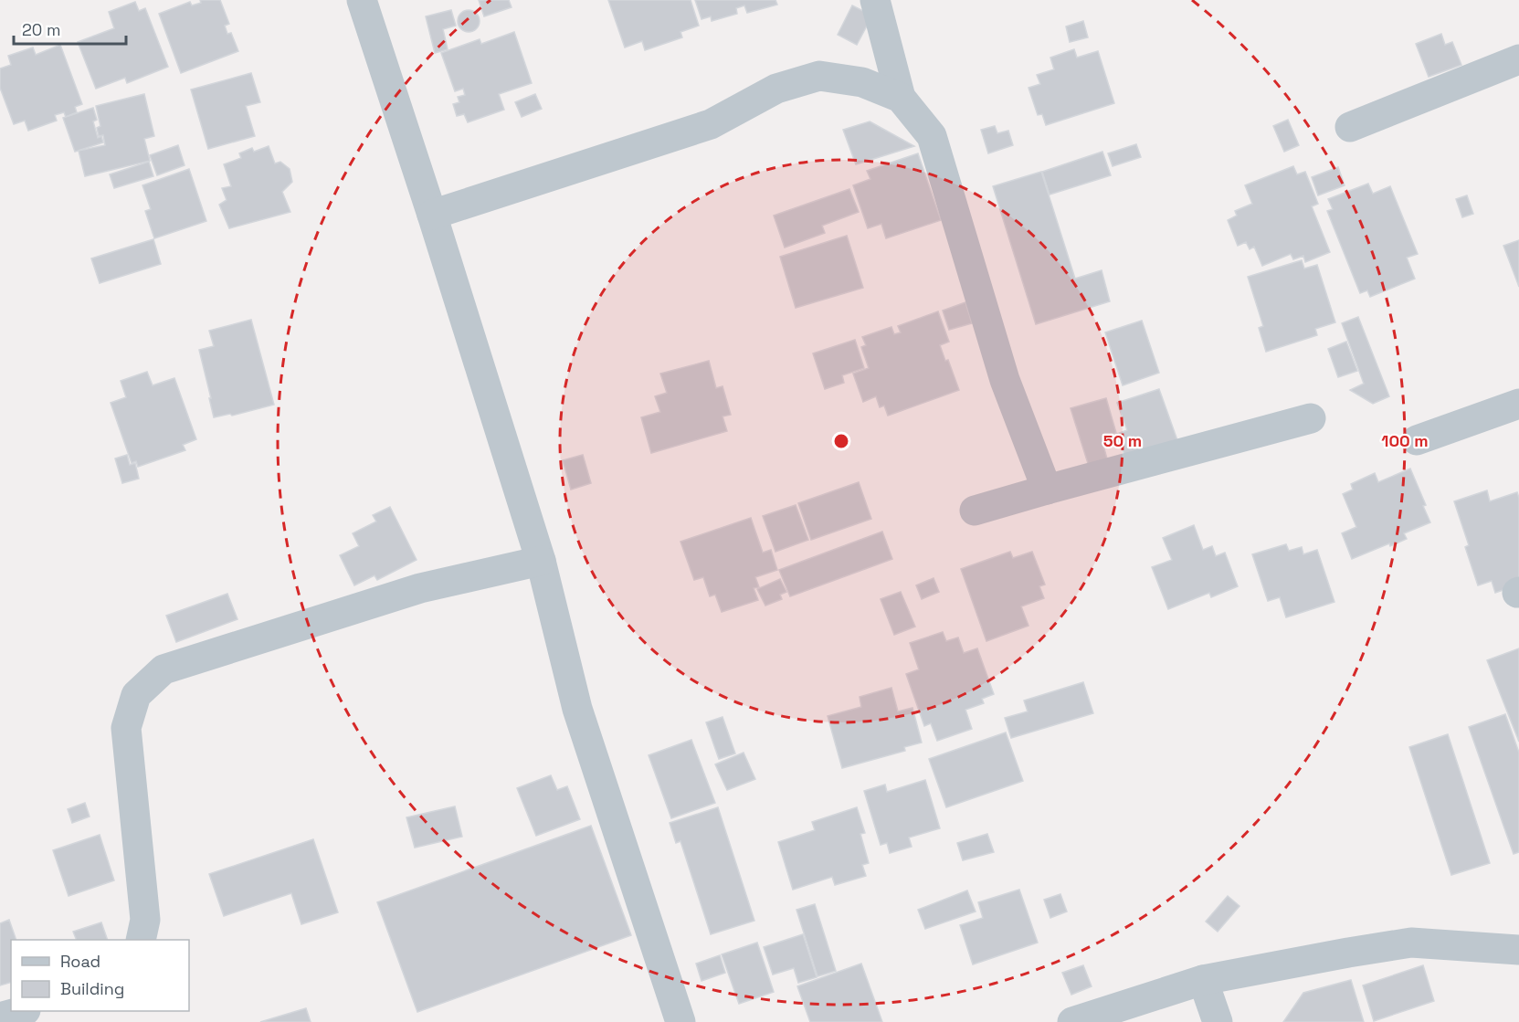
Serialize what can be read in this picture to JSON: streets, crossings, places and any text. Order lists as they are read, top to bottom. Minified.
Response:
{"legend":["Road","Building"],"scale_bar":"20 m","rings":["50 m","100 m"]}
